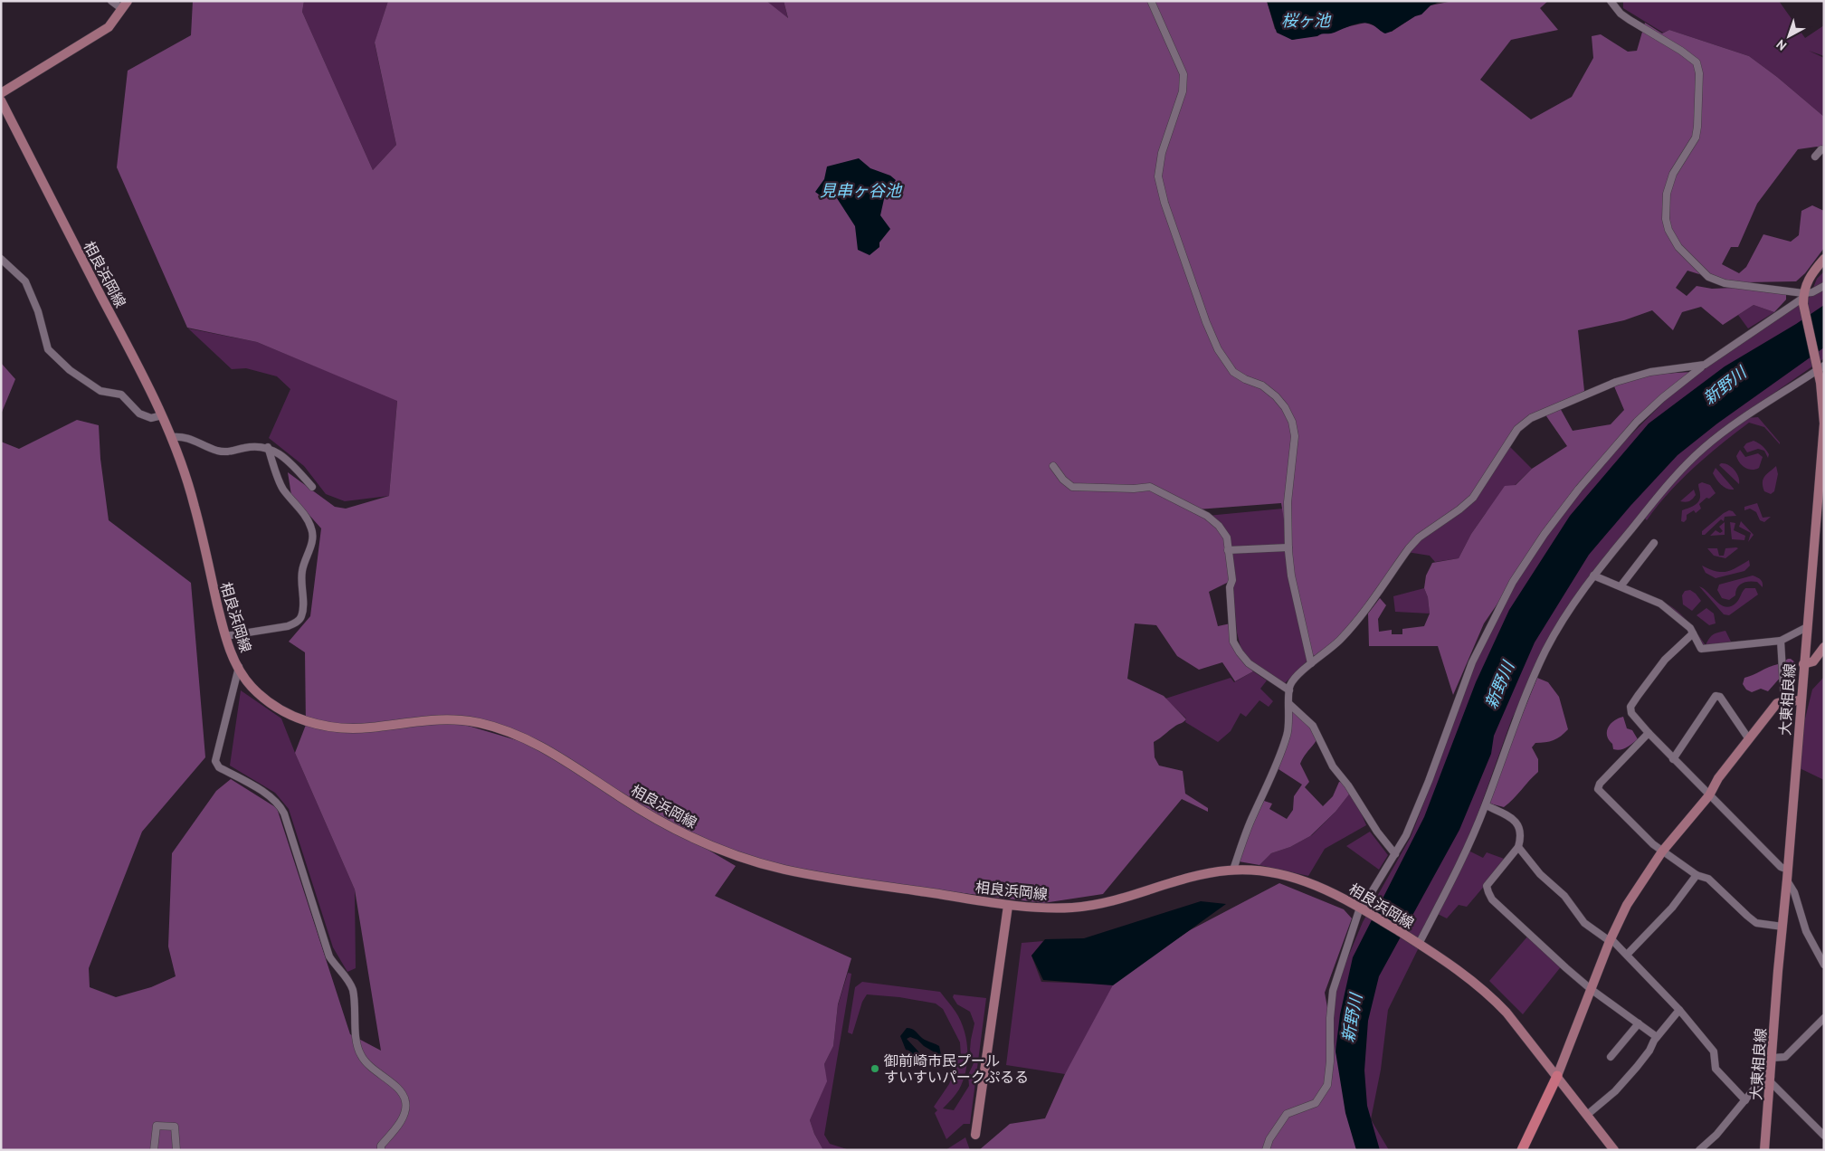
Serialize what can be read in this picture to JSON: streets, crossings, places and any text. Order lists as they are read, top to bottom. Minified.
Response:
{"streets":{"main road":["相良浜岡線","大東相良線"]},"water":["桜ヶ池","見串ヶ谷池","新野川"],"places":["御前崎市民プール すいすいパークぷるる"],"north":"bottom left"}
